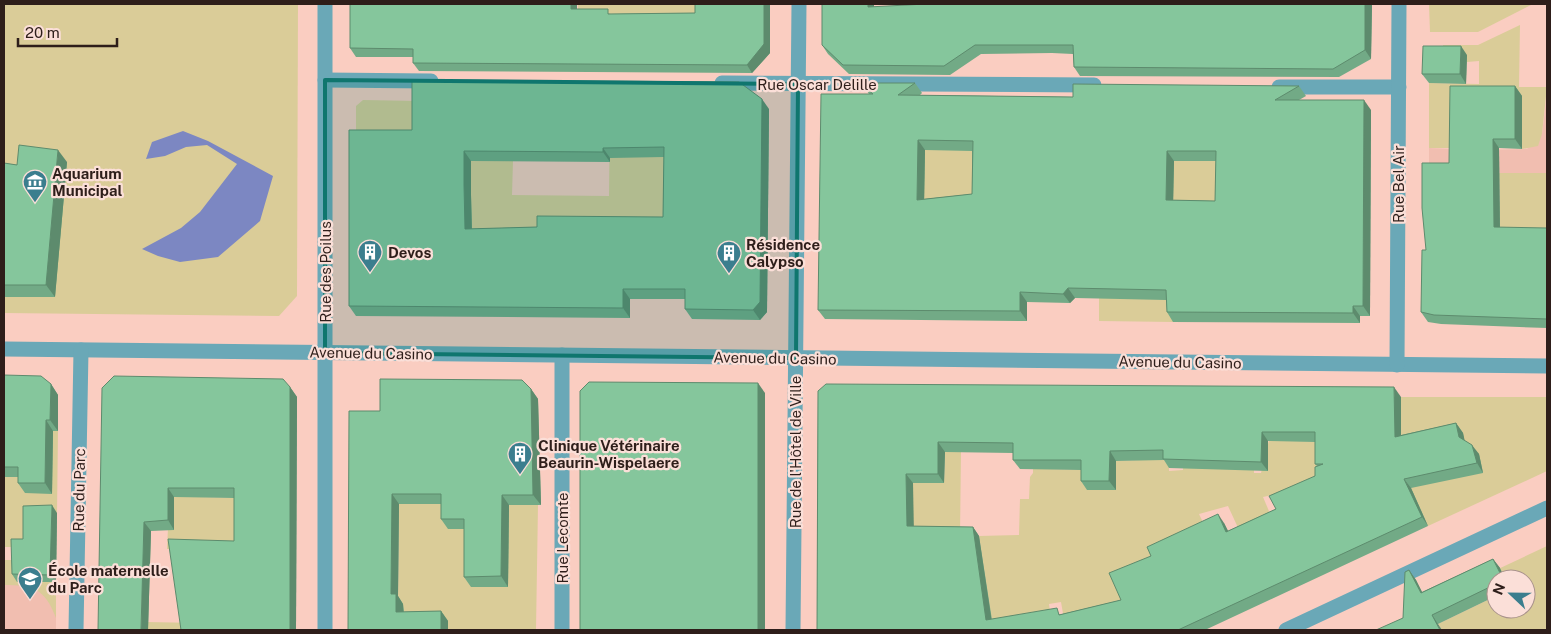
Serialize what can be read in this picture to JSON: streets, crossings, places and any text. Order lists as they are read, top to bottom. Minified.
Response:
{"streets":{"street":["Rue Oscar Delille","Rue Bel Air","Rue des Poilus","Avenue du Casino","Rue de l'Hôtel de Ville","Rue du Parc","Rue Lecomte"]},"crossings":[["Rue Oscar Delille","Rue de l'Hôtel de Ville"],["Rue Bel Air","Avenue du Casino"],["Rue des Poilus","Avenue du Casino"],["Avenue du Casino","Rue de l'Hôtel de Ville"],["Avenue du Casino","Rue du Parc"],["Avenue du Casino","Rue Lecomte"]],"places":{"museum":["Aquarium Municipal"],"building":["Devos","Résidence Calypso","Clinique Vétérinaire Beaurin-Wispelaere"],"school or university":["École maternelle du Parc"]},"scale_bar":"20 m","north":"left"}
